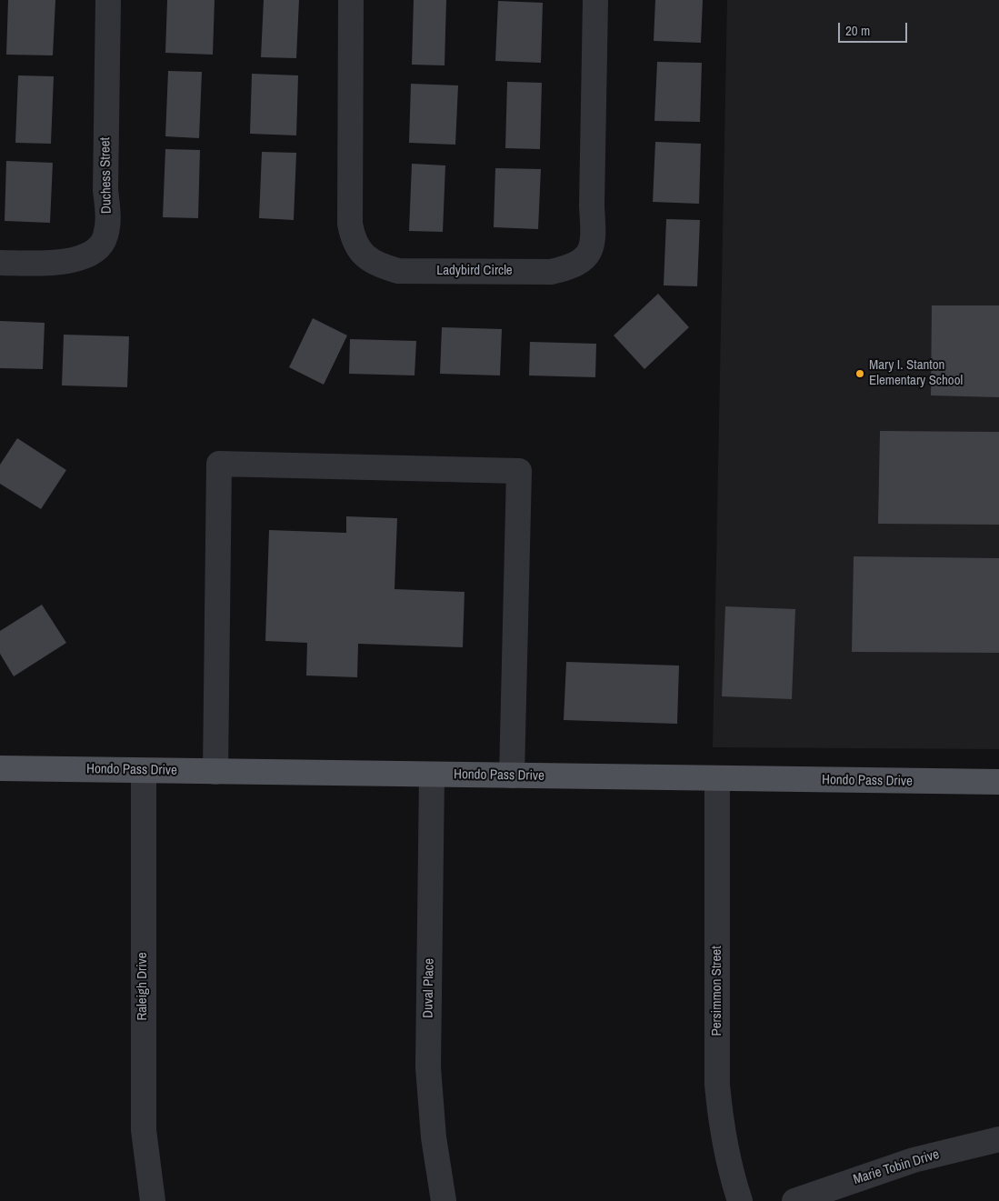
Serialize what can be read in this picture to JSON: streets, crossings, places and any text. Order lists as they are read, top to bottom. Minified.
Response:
{"streets":{"main road":["Hondo Pass Drive"],"street":["Duchess Street","Ladybird Circle","Raleigh Drive","Duval Place","Persimmon Street","Marie Tobin Drive"]},"crossings":[["Hondo Pass Drive","Raleigh Drive"],["Hondo Pass Drive","Duval Place"],["Hondo Pass Drive","Persimmon Street"]],"places":["Mary I. Stanton Elementary School"],"scale_bar":"20 m"}
